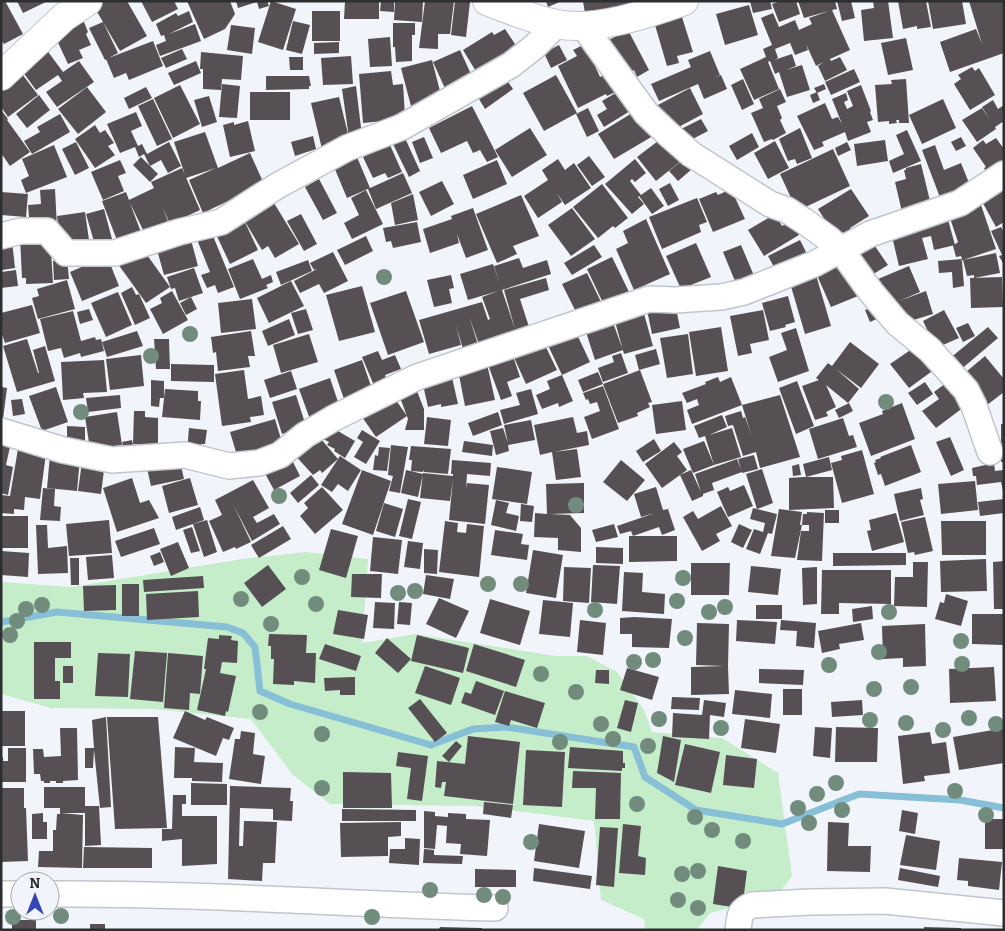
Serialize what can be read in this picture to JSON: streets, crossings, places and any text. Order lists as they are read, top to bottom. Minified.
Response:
{"north":"top"}
